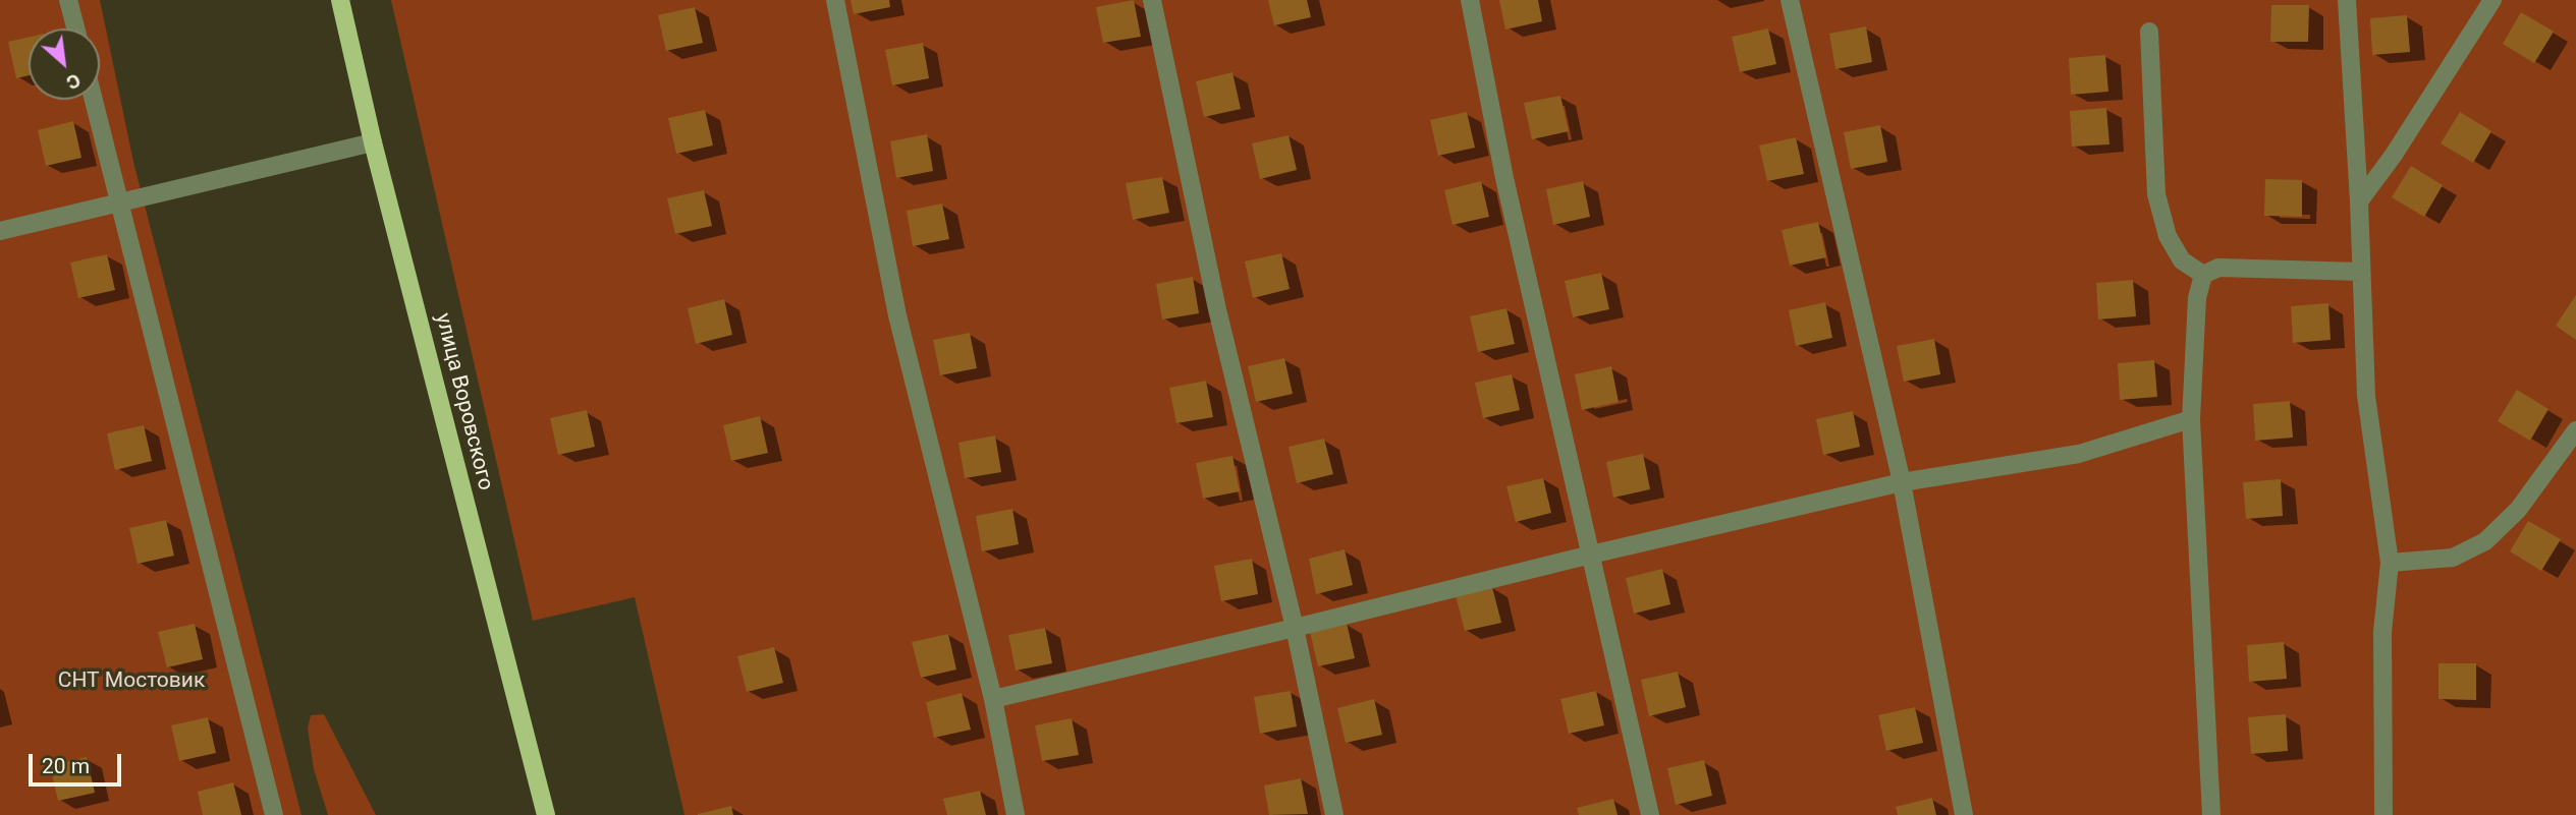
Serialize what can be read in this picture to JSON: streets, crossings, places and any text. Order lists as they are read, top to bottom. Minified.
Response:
{"streets":{"main road":["улица Воровского"]},"parks":["СНТ Мостовик"],"scale_bar":"20 m","north":"bottom right"}
